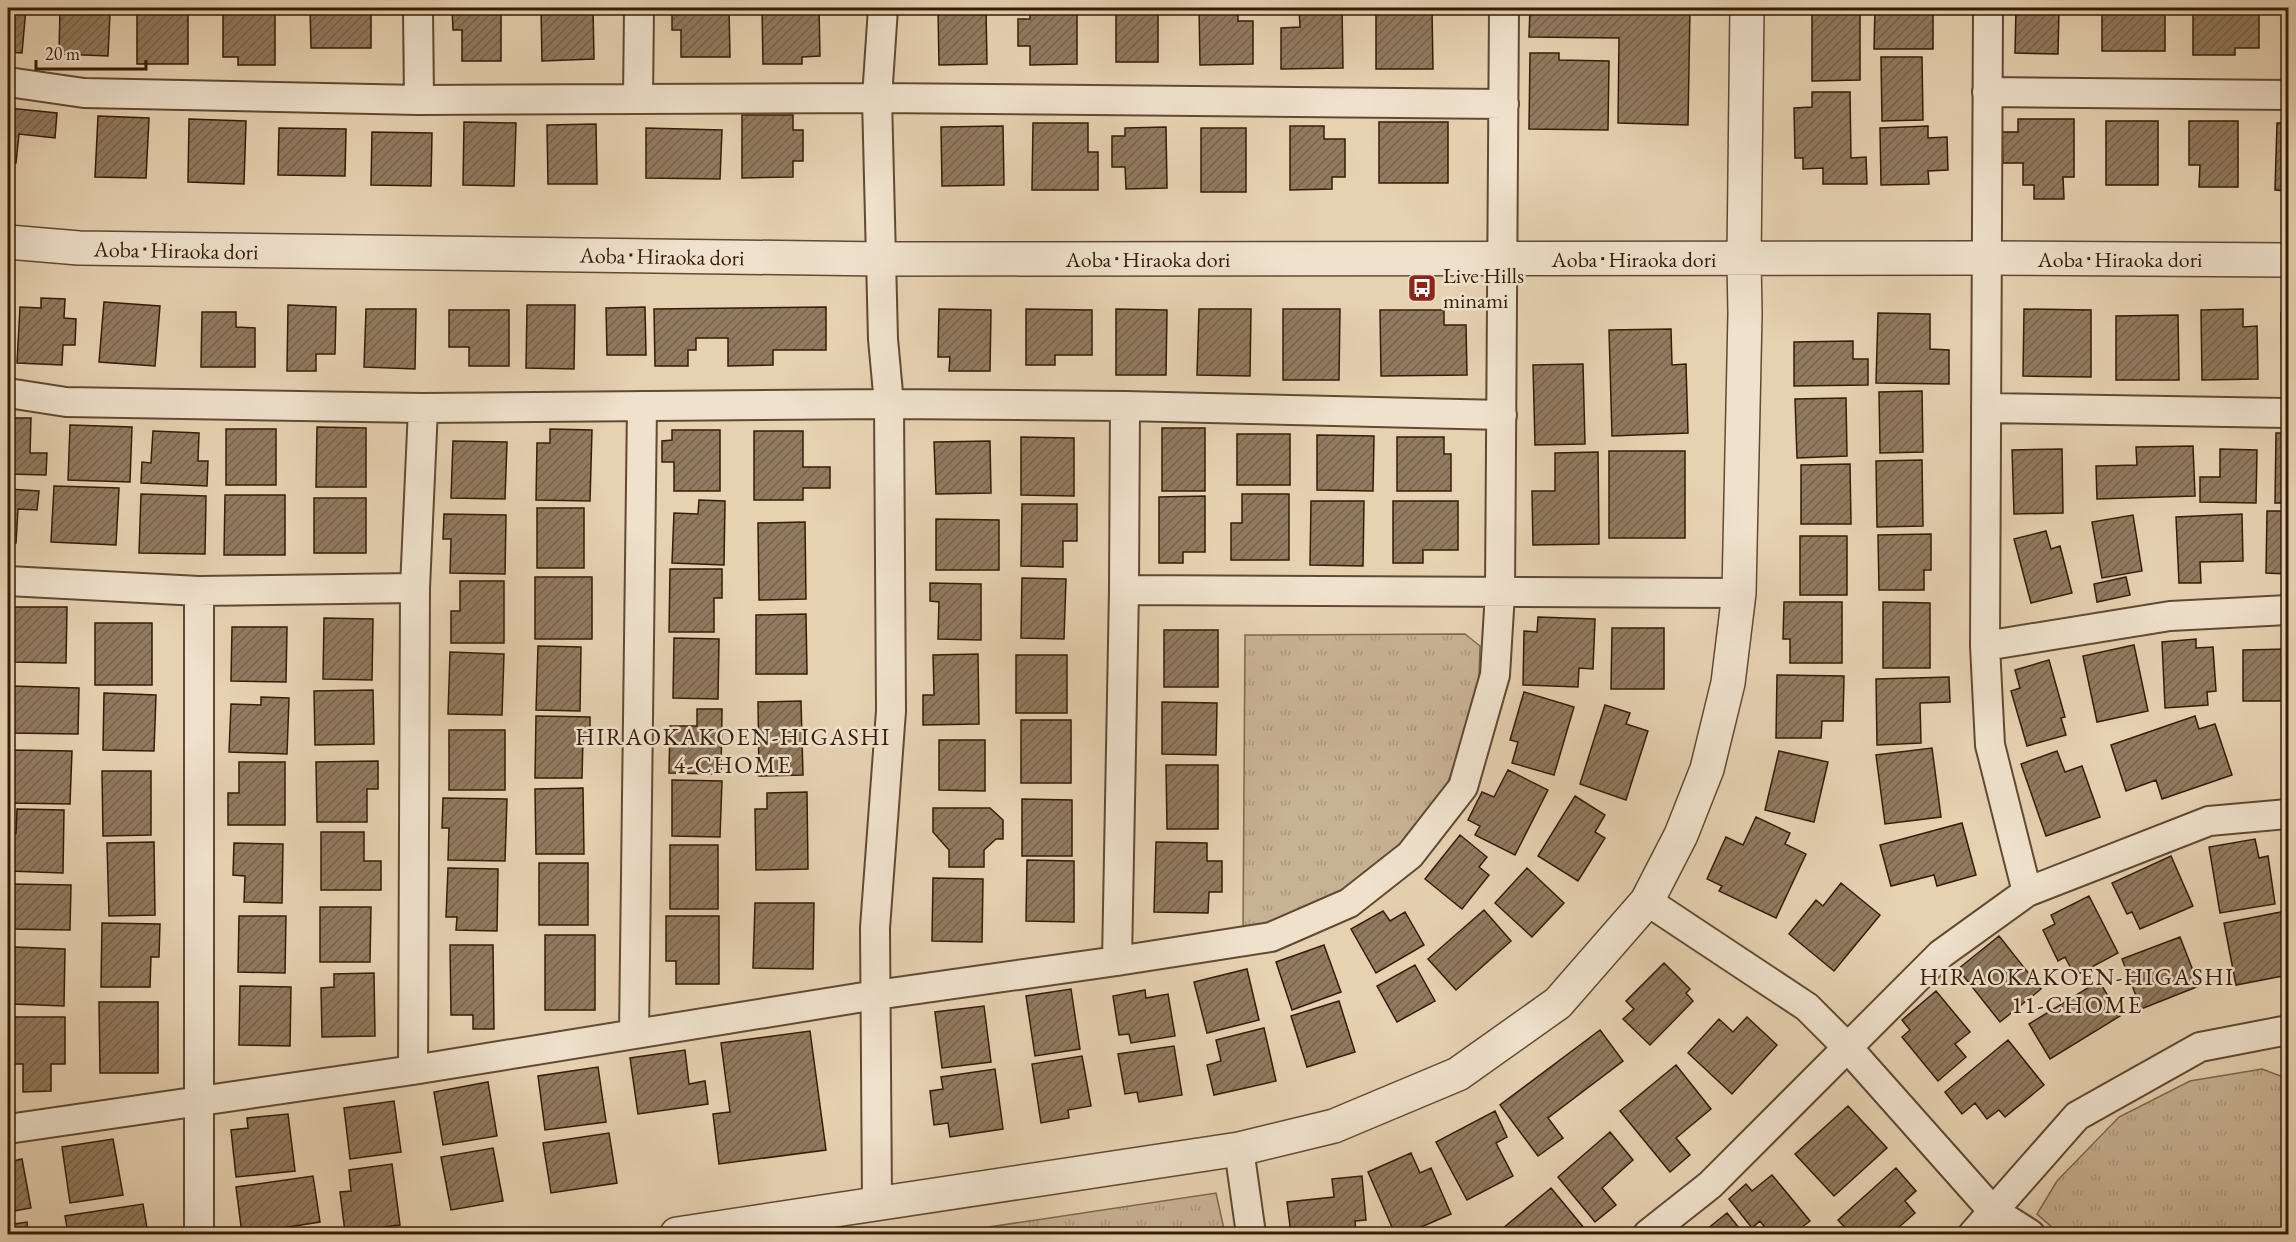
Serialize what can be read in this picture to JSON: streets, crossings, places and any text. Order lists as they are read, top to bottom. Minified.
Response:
{"streets":{"street":["Aoba･Hiraoka dori"]},"districts":["HIRAOKAKOEN-HIGASHI 4-CHOME","HIRAOKAKOEN-HIGASHI 11-CHOME"],"places":{"bus stop":["Live Hills minami"]},"scale_bar":"20 m"}
